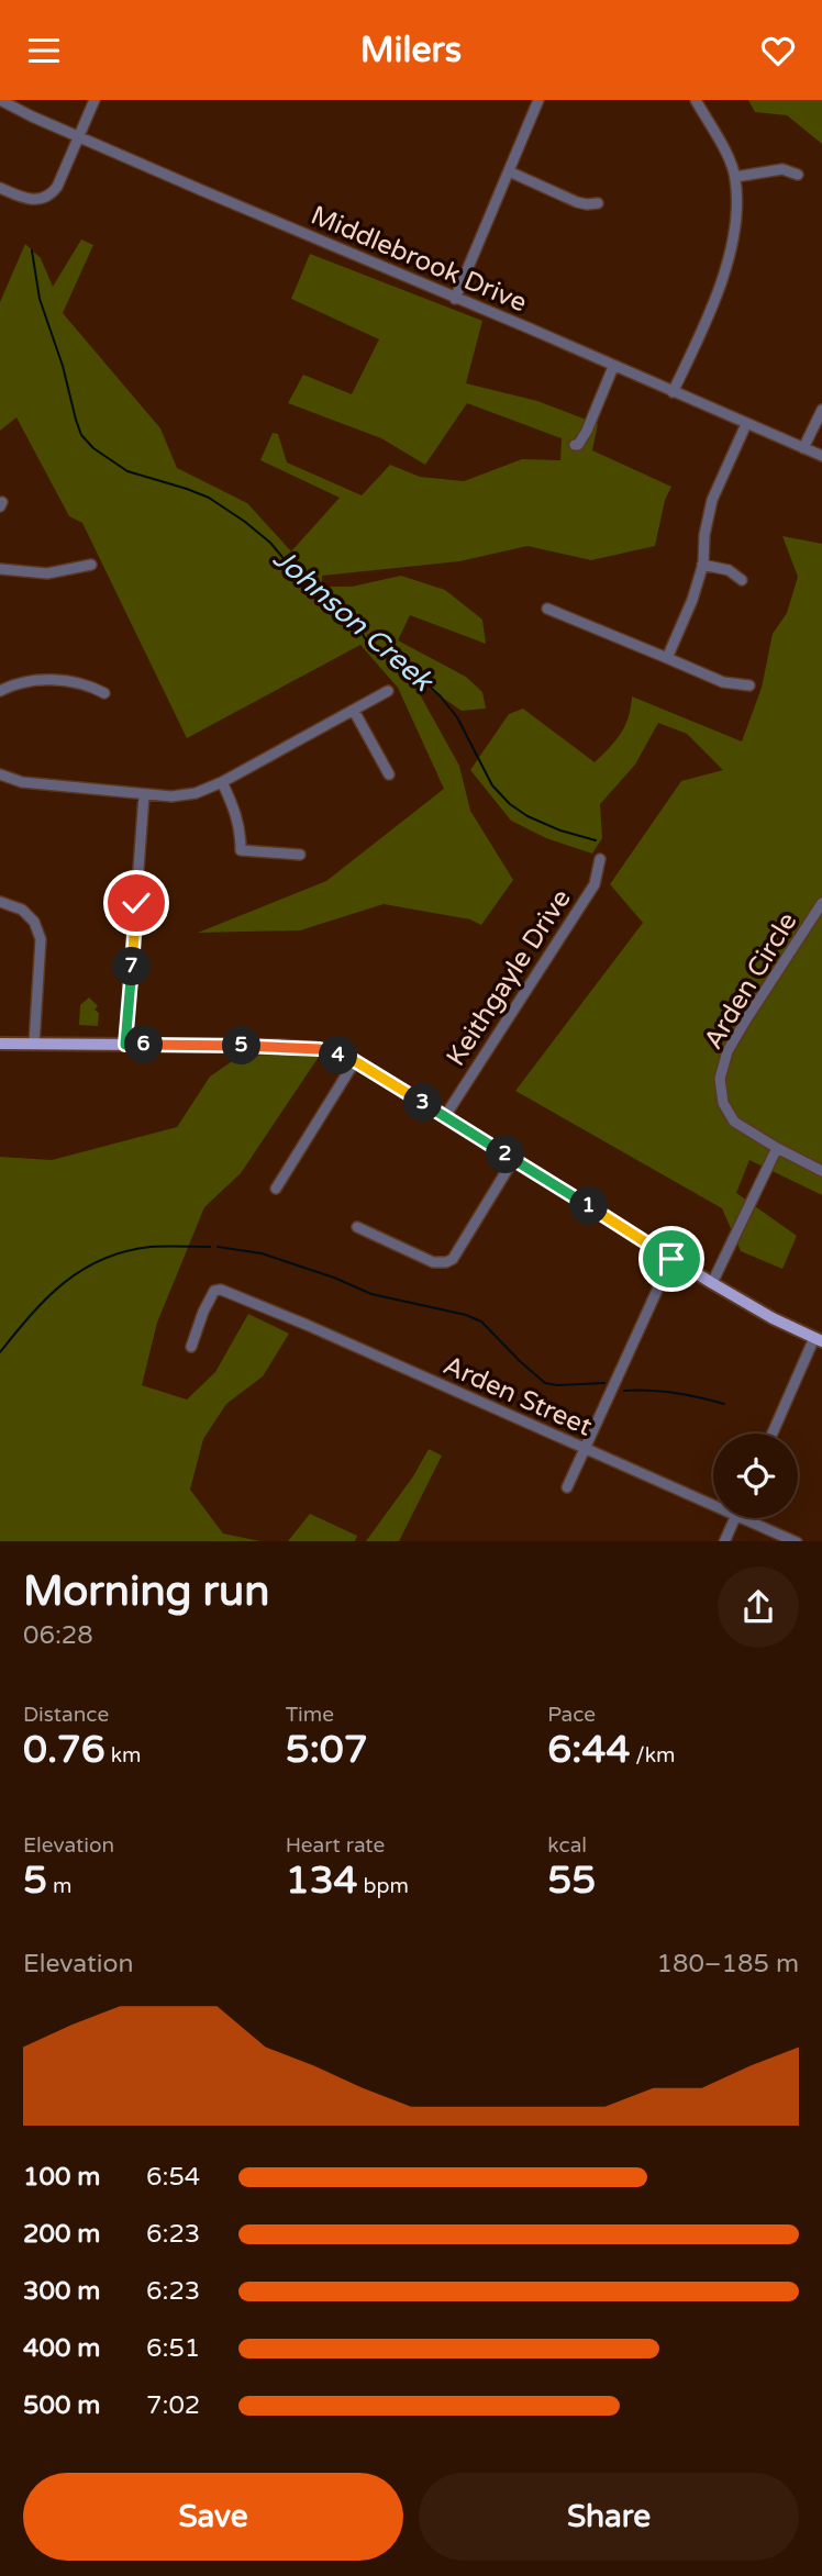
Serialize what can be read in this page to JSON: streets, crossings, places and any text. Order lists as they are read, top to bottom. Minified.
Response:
{"streets":{"street":["Middlebrook Drive","Keithgayle Drive","Arden Circle","Arden Street"]},"water":["Johnson Creek"],"page":{"header":"Milers","pins":["7","6","5","4","3","2","1"],"heading":["Morning run","06:28"],"stats":[["Distance","0.76 km"],["Time","5:07"],["Pace","6:44 /km"],["Elevation","5 m"],["Heart rate","134 bpm"],["kcal","55"]],"chart":["Elevation","180–185 m"],"list":[{"name":"100 m","note":"6:54"},{"name":"200 m","note":"6:23"},{"name":"300 m","note":"6:23"},{"name":"400 m","note":"6:51"},{"name":"500 m","note":"7:02"}],"buttons":["Save","Share"]}}
